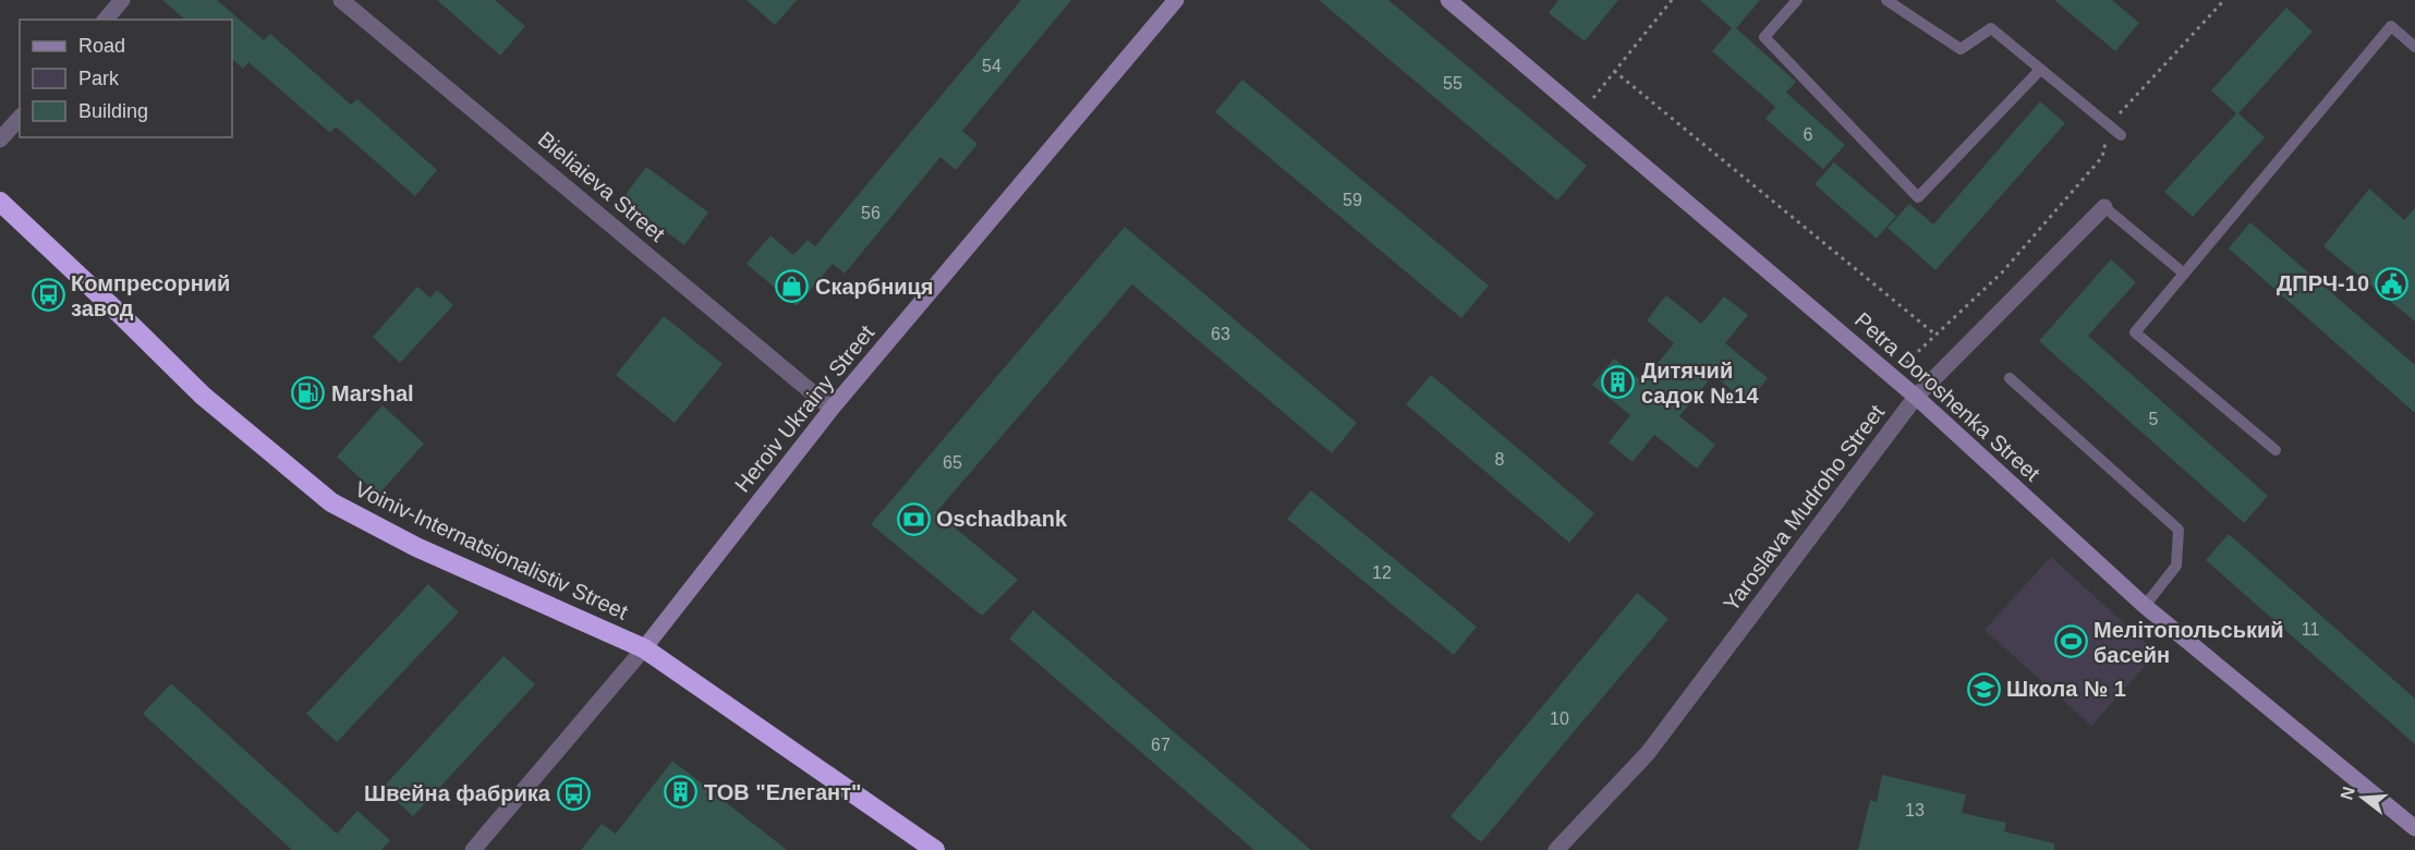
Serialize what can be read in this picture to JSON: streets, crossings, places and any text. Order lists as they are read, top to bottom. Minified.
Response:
{"streets":{"highway":["Voiniv-Internatsionalistiv Street"],"street":["Bieliaieva Street","Petra Doroshenka Street","Heroiv Ukrainy Street","Yaroslava Mudroho Street"]},"crossings":[["Bieliaieva Street","Heroiv Ukrainy Street"],["Petra Doroshenka Street","Yaroslava Mudroho Street"],["Heroiv Ukrainy Street","Voiniv-Internatsionalistiv Street"]],"places":{"public building":["ДПРЧ-10"],"shop":["Скарбниця"],"bus stop":["Компресорний завод","Швейна фабрика"],"building":["Дитячий садок №14","ТОВ \"Елегант\""],"fuel station":["Marshal"],"bank":["Oschadbank"],"sports":["Мелітопольський басейн"],"school or university":["Школа № 1"]},"house_numbers":["54","55","6","59","56","63","5","8","65","12","11","10","67","13"],"legend":["Road","Park","Building"],"north":"left"}
